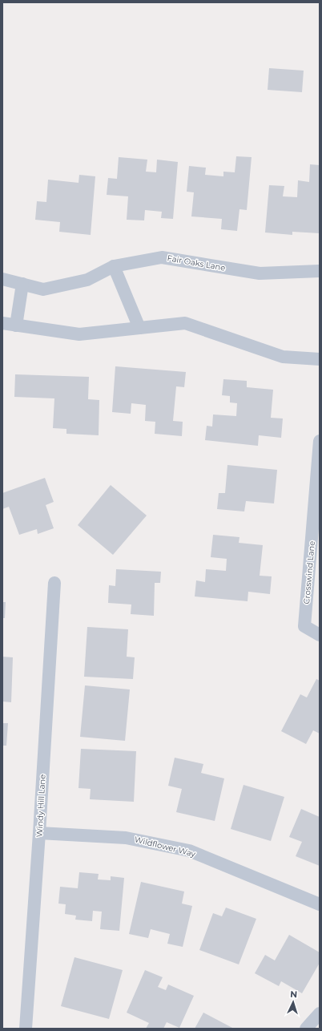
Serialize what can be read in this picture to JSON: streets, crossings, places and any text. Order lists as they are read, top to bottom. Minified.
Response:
{"streets":{"street":["Fair Oaks Lane","Crosswind Lane","Windy Hill Lane","Wildflower Way"]},"crossings":[["Windy Hill Lane","Wildflower Way"]],"north":"top"}
